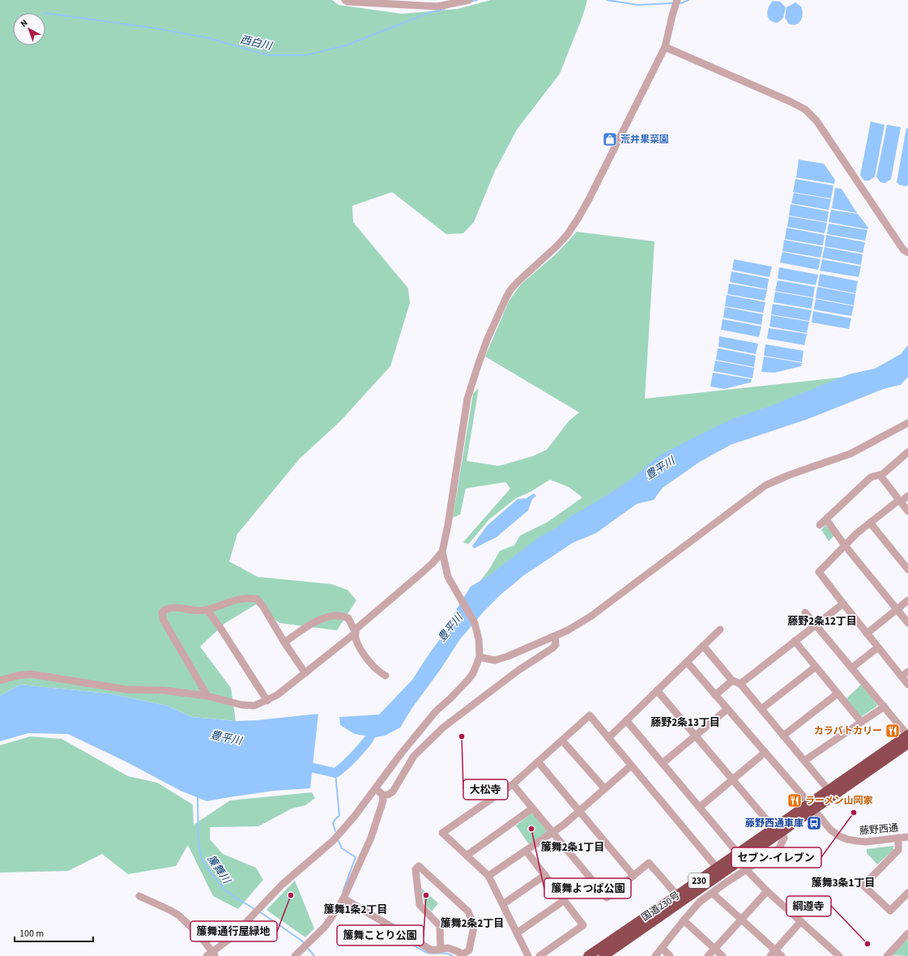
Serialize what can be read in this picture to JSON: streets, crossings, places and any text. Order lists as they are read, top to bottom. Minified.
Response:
{"streets":{"highway":["230","国道230号"],"street":["藤野西通"]},"crossings":[["藤野西通","国道230号"]],"districts":["藤野2条12丁目","藤野2条13丁目","簾舞2条1丁目","簾舞3条1丁目","簾舞1条2丁目","簾舞2条2丁目"],"water":["西白川","豊平川","簾舞川"],"places":{"shop":["荒井果菜園"],"restaurant":["カラバトカリー","ラーメン山岡家"],"other":["大松寺","セブン-イレブン","簾舞よつば公園","簾舞通行屋緑地","簾舞ことり公園","綱遵寺"],"bus stop":["藤野西通車庫"]},"scale_bar":"100 m","north":"top left"}
